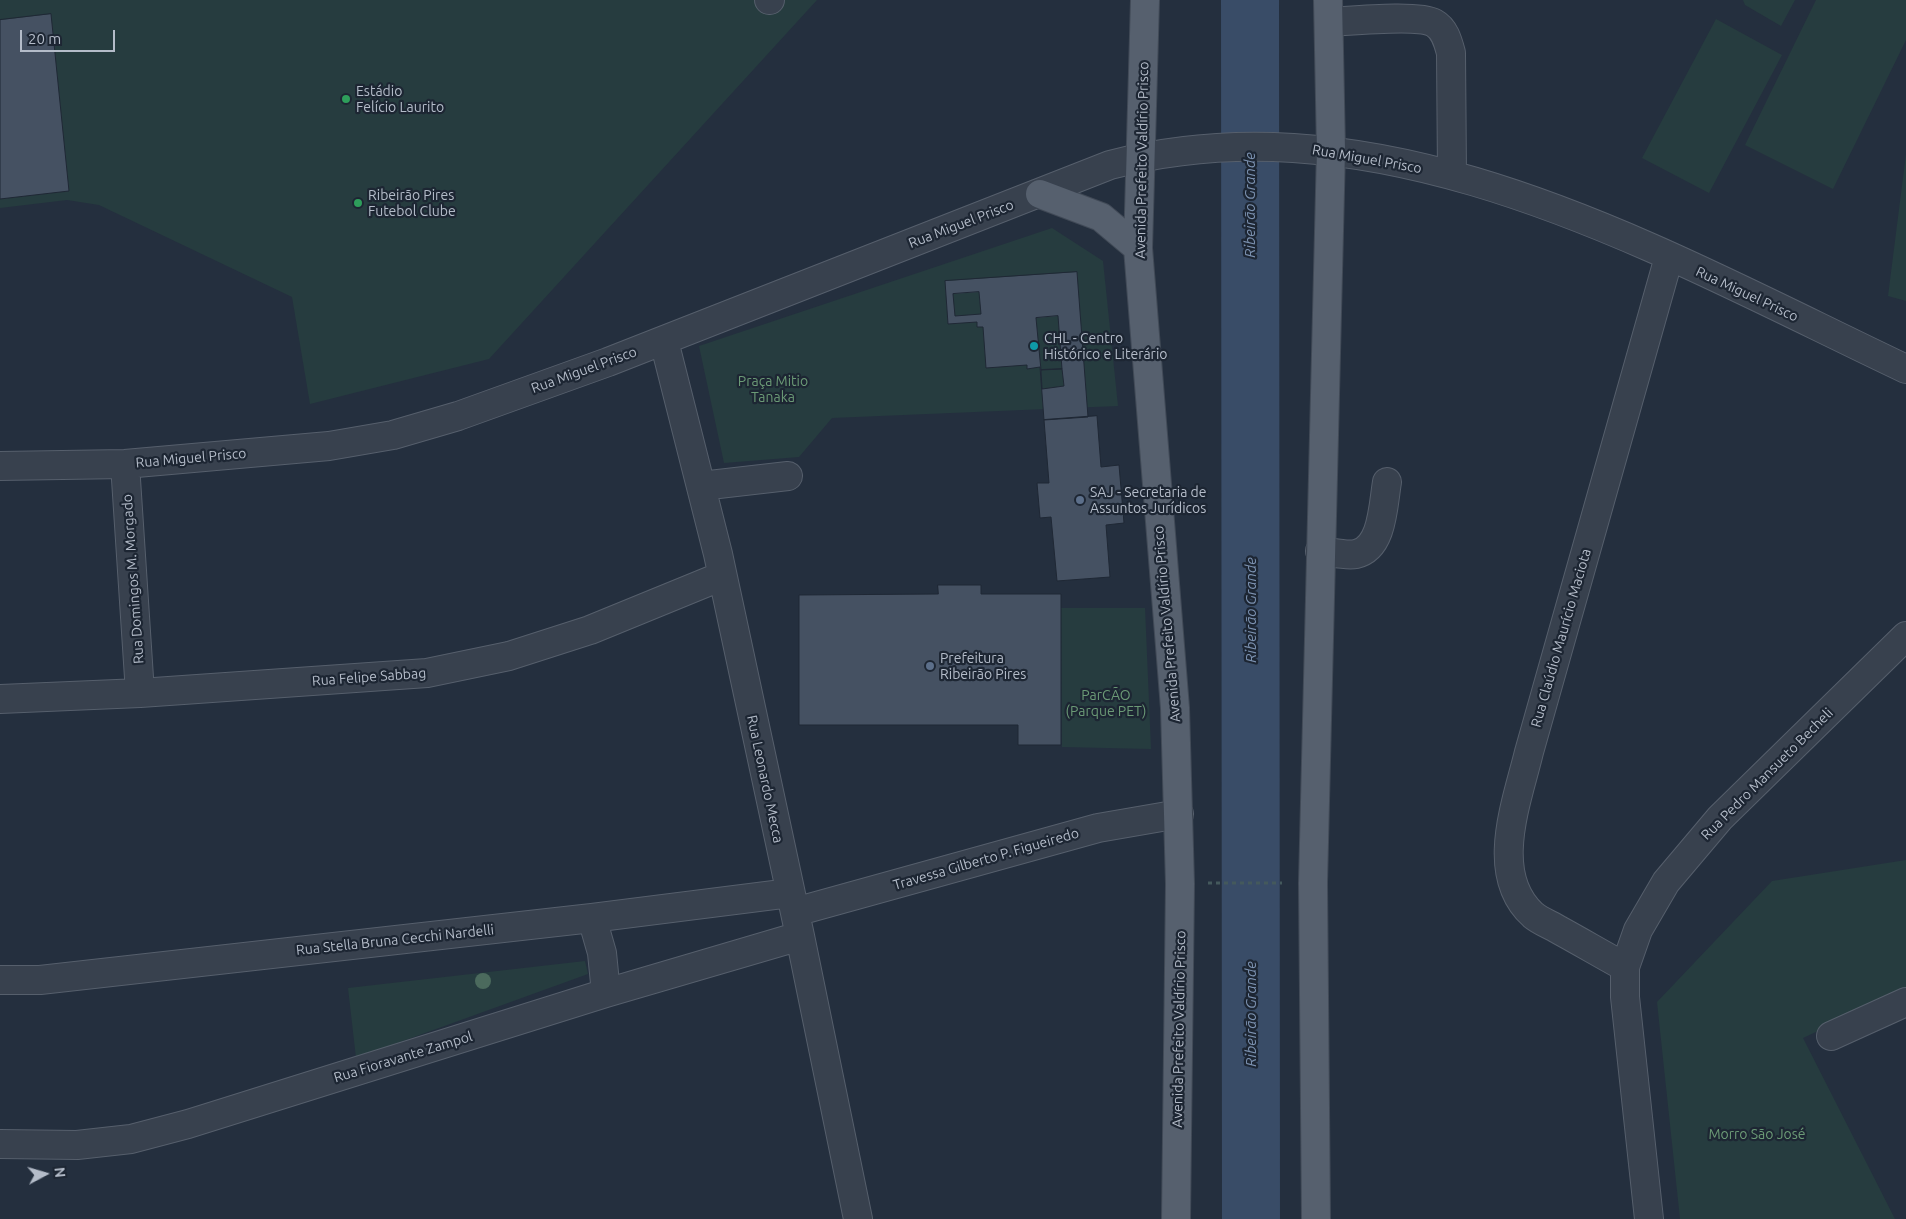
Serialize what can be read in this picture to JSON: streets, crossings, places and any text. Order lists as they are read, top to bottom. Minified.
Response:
{"streets":{"main road":["Avenida Prefeito Valdírio Prisco"],"street":["Rua Miguel Prisco","Rua Domingos M. Morgado","Rua Claúdio Maurício Maciota","Rua Felipe Sabbag","Rua Pedro Mansueto Becheli","Rua Leonardo Mecca","Travessa Gilberto P. Figueiredo","Rua Stella Bruna Cecchi Nardelli","Rua Fioravante Zampol"]},"crossings":[["Rua Miguel Prisco","Avenida Prefeito Valdírio Prisco"],["Rua Miguel Prisco","Rua Domingos M. Morgado"],["Rua Miguel Prisco","Rua Claúdio Maurício Maciota"],["Rua Miguel Prisco","Rua Leonardo Mecca"],["Avenida Prefeito Valdírio Prisco","Travessa Gilberto P. Figueiredo"],["Rua Domingos M. Morgado","Rua Felipe Sabbag"],["Rua Claúdio Maurício Maciota","Rua Pedro Mansueto Becheli"],["Rua Felipe Sabbag","Rua Leonardo Mecca"],["Rua Leonardo Mecca","Travessa Gilberto P. Figueiredo"],["Rua Leonardo Mecca","Rua Stella Bruna Cecchi Nardelli"],["Rua Leonardo Mecca","Rua Fioravante Zampol"],["Travessa Gilberto P. Figueiredo","Rua Stella Bruna Cecchi Nardelli"],["Travessa Gilberto P. Figueiredo","Rua Fioravante Zampol"],["Rua Stella Bruna Cecchi Nardelli","Rua Fioravante Zampol"]],"water":["Ribeirão Grande"],"parks":["Praça Mitio Tanaka","ParCÃO (Parque PET)","Morro São José"],"places":["Estádio Felício Laurito","Ribeirão Pires Futebol Clube","CHL - Centro Histórico e Literário","SAJ - Secretaria de Assuntos Jurídicos","Prefeitura Ribeirão Pires"],"scale_bar":"20 m","north":"right"}
